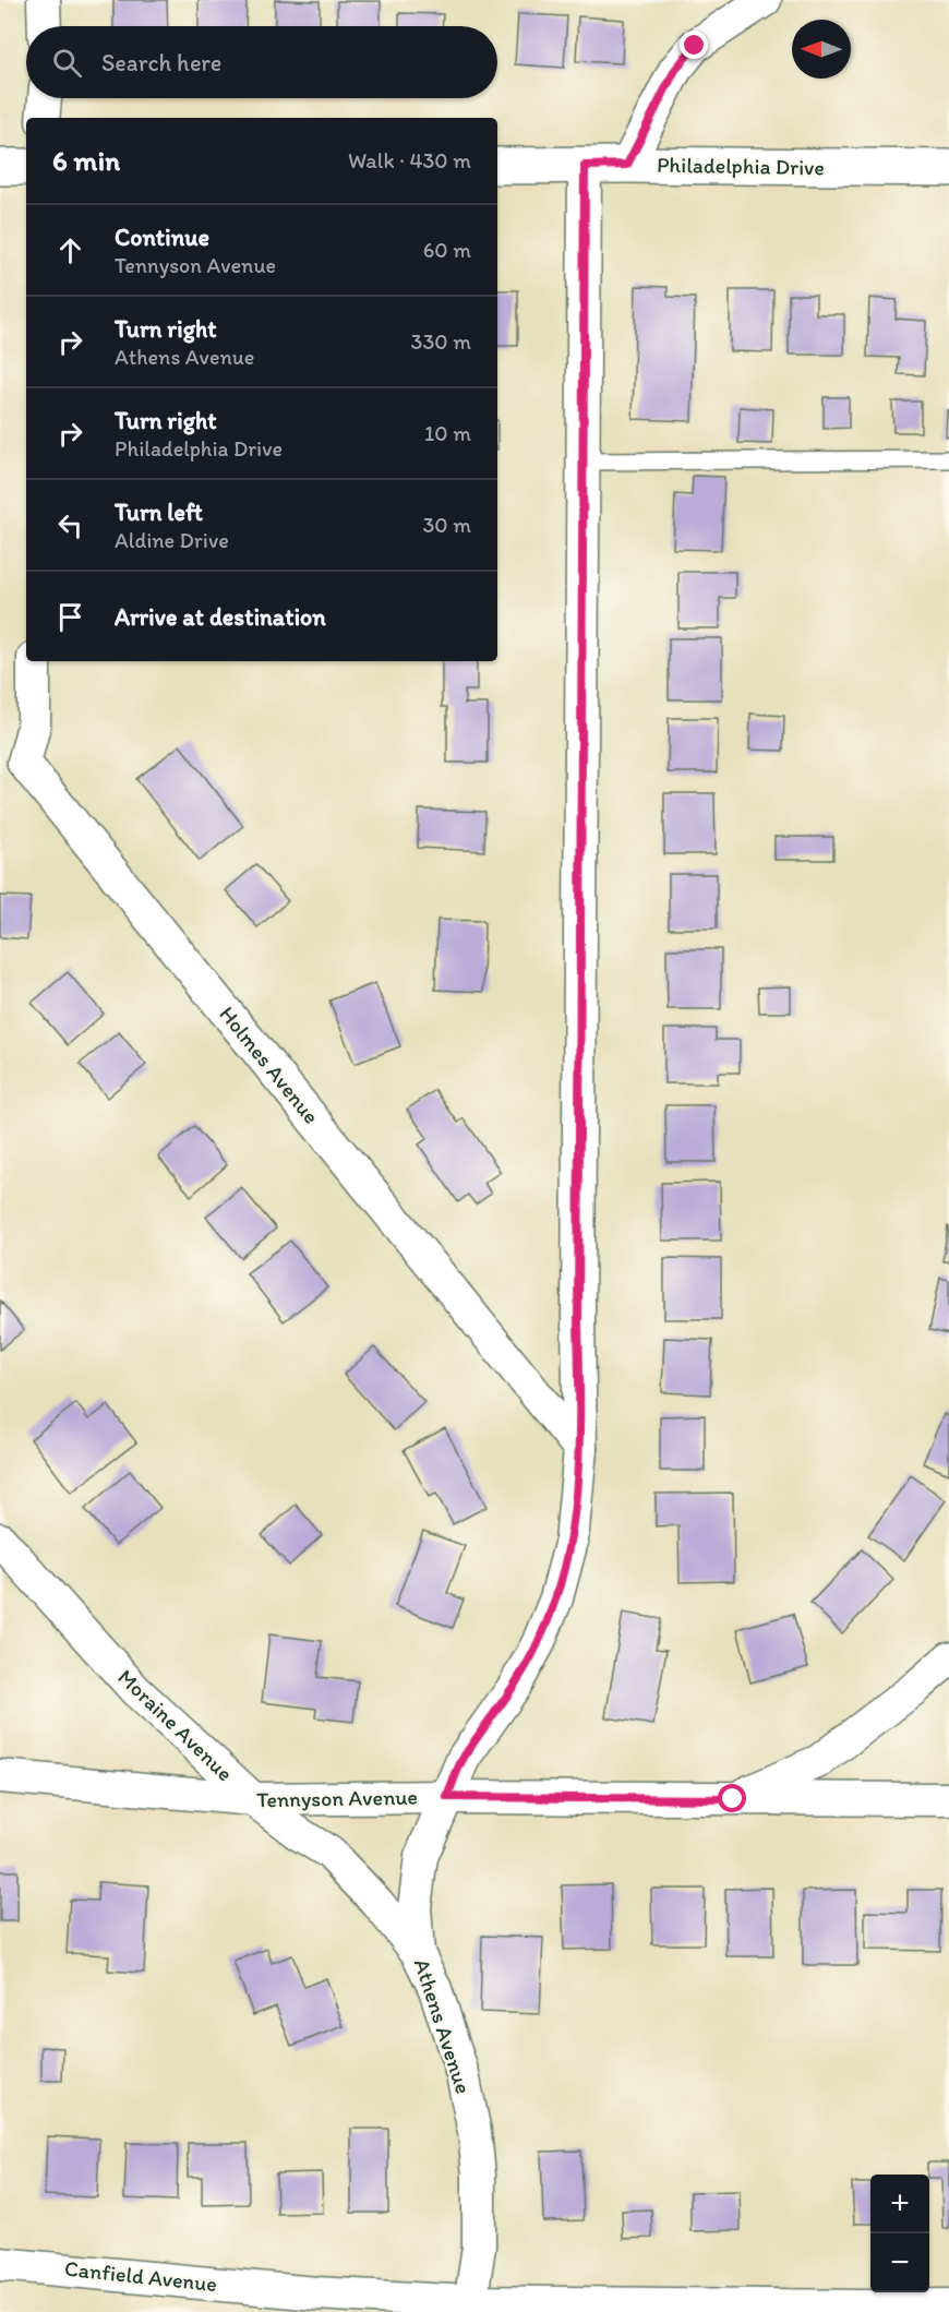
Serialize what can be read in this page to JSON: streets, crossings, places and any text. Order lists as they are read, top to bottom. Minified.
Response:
{"streets":{"main road":["Philadelphia Drive"],"street":["Holmes Avenue","Moraine Avenue","Tennyson Avenue","Athens Avenue","Canfield Avenue"]},"crossings":[["Philadelphia Drive","Athens Avenue"],["Holmes Avenue","Athens Avenue"],["Moraine Avenue","Tennyson Avenue"],["Moraine Avenue","Athens Avenue"],["Tennyson Avenue","Athens Avenue"],["Athens Avenue","Canfield Avenue"]],"north":"left","page":{"search":"Search here","heading":["6 min","Walk · 430 m"],"list":[["Continue","Tennyson Avenue","60 m"],["Turn right","Athens Avenue","330 m"],["Turn right","Philadelphia Drive","10 m"],["Turn left","Aldine Drive","30 m"],"Arrive at destination"],"map_buttons":["+","−"]}}
